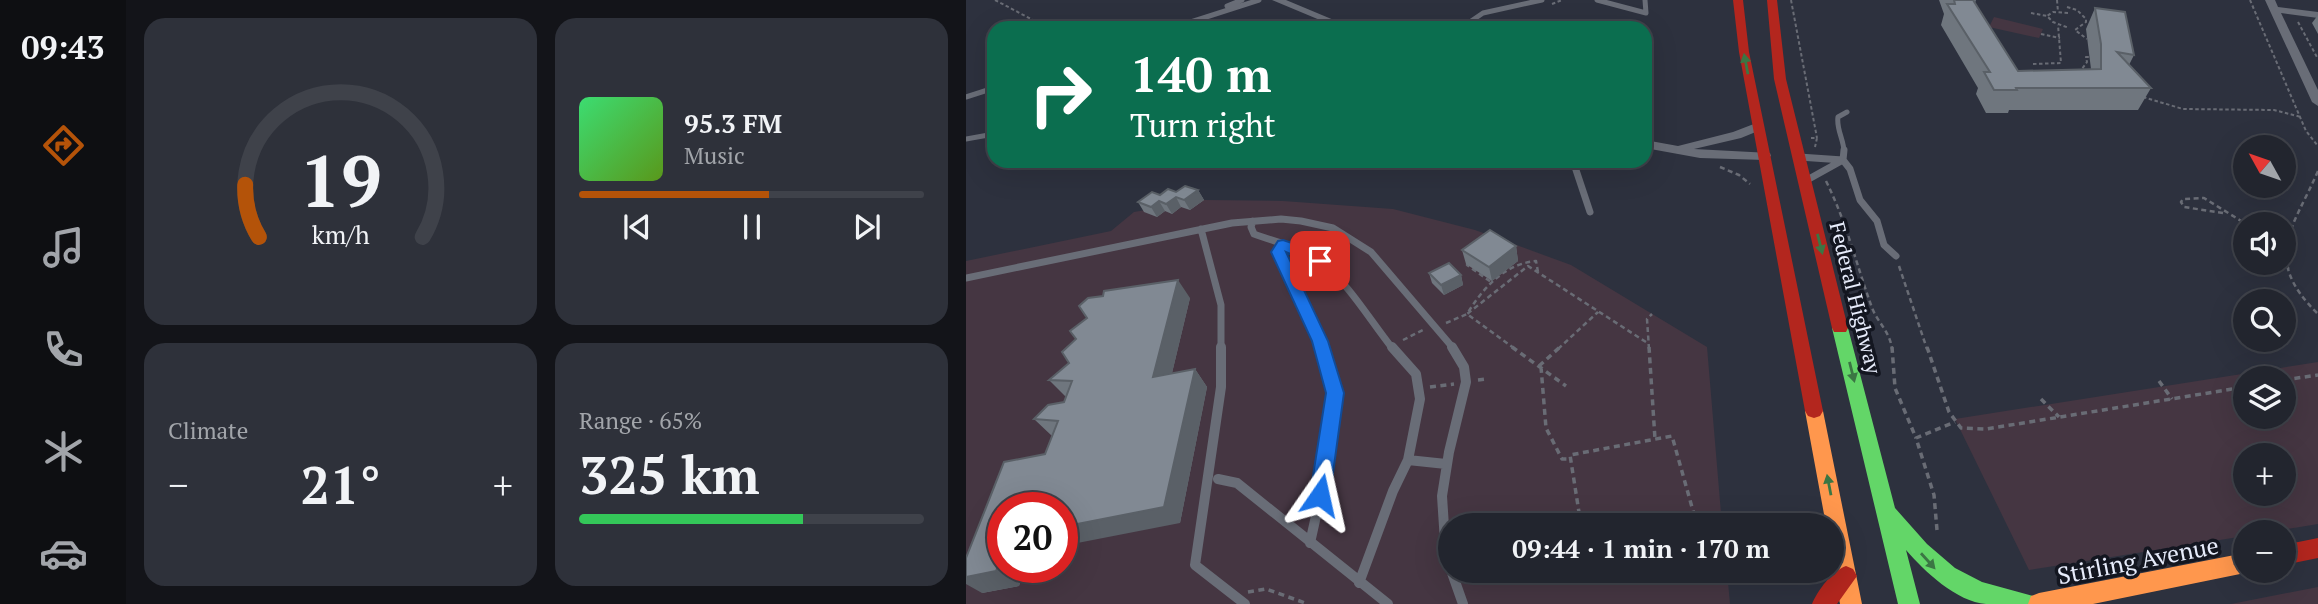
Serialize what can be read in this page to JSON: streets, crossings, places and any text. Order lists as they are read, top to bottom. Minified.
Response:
{"streets":{"main road":["Federal Highway","Stirling Avenue"]},"north":"top left","page":{"tabs":"09:43","turn":["140 m","Turn right"],"song":["95.3 FM","Music"],"map_buttons":["+","−"],"tile":["Climate",["Range · 65%","325 km"]],"heat":["−","21°","+"],"limit":"20","trip":"09:44 · 1 min · 170 m","gauge":["19","km/h"]}}
